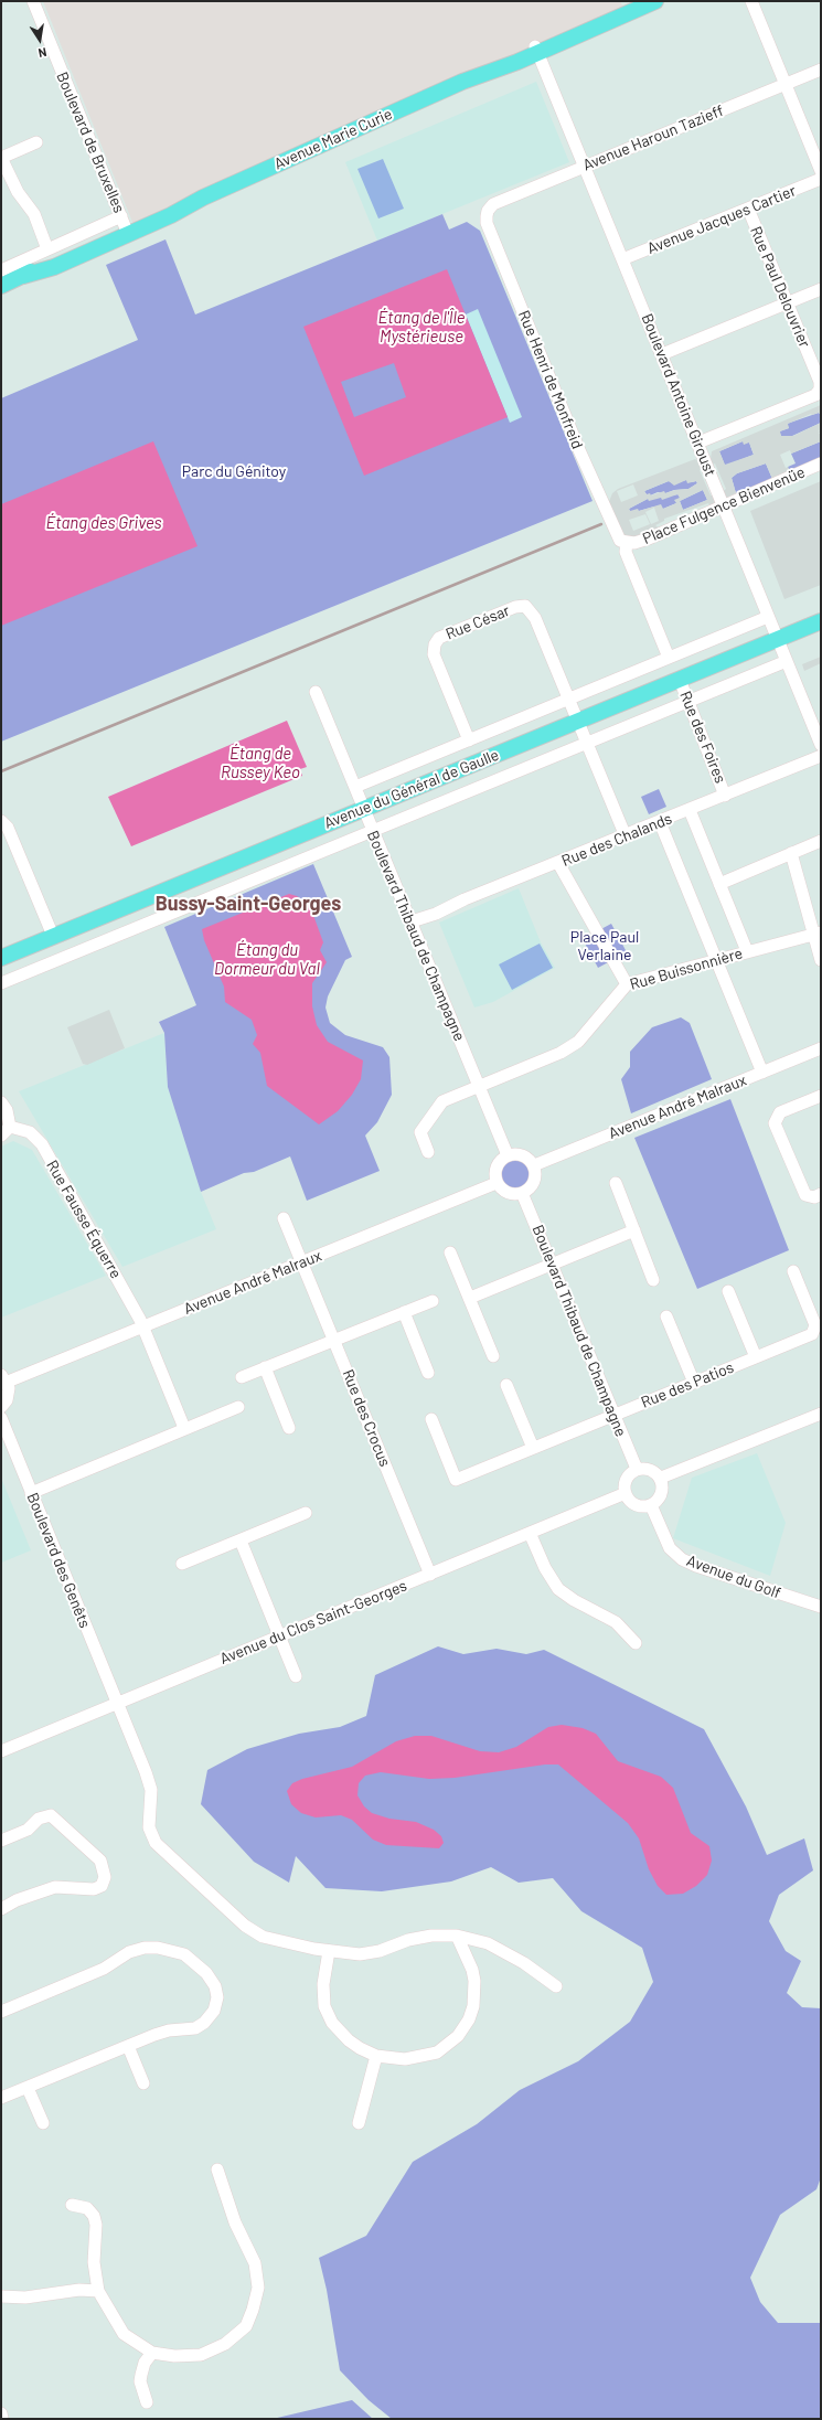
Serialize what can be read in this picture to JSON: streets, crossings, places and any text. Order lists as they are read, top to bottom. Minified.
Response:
{"streets":{"main road":["Avenue Marie Curie","Avenue du Général de Gaulle"],"street":["Avenue Haroun Tazieff","Boulevard de Bruxelles","Avenue Jacques Cartier","Rue Paul Delouvrier","Rue Henri de Monfreid","Boulevard Antoine Giroust","Place Fulgence Bienvenüe","Rue César","Rue des Foires","Rue des Chalands","Boulevard Thibaud de Champagne","Rue Buissonnière","Avenue André Malraux","Rue Fausse Équerre","Rue des Patios","Rue des Crocus","Boulevard des Genêts","Avenue du Golf","Avenue du Clos Saint-Georges"]},"crossings":[["Avenue Haroun Tazieff","Rue Henri de Monfreid"],["Avenue Haroun Tazieff","Boulevard Antoine Giroust"],["Avenue Marie Curie","Boulevard de Bruxelles"],["Avenue Marie Curie","Boulevard Antoine Giroust"],["Avenue Jacques Cartier","Rue Paul Delouvrier"],["Avenue Jacques Cartier","Boulevard Antoine Giroust"],["Rue Henri de Monfreid","Place Fulgence Bienvenüe"],["Boulevard Antoine Giroust","Place Fulgence Bienvenüe"],["Boulevard Antoine Giroust","Avenue du Général de Gaulle"],["Rue César","Avenue du Général de Gaulle"],["Rue César","Rue des Chalands"],["Rue des Foires","Avenue du Général de Gaulle"],["Rue des Foires","Rue des Chalands"],["Avenue du Général de Gaulle","Boulevard Thibaud de Champagne"],["Rue des Chalands","Boulevard Thibaud de Champagne"],["Boulevard Thibaud de Champagne","Rue Buissonnière"],["Boulevard Thibaud de Champagne","Avenue André Malraux"],["Boulevard Thibaud de Champagne","Rue des Patios"],["Boulevard Thibaud de Champagne","Avenue du Golf"],["Boulevard Thibaud de Champagne","Avenue du Clos Saint-Georges"],["Avenue André Malraux","Rue Fausse Équerre"],["Avenue André Malraux","Rue des Crocus"],["Rue des Crocus","Avenue du Clos Saint-Georges"],["Boulevard des Genêts","Avenue du Clos Saint-Georges"],["Avenue du Golf","Avenue du Clos Saint-Georges"]],"districts":["Bussy-Saint-Georges"],"water":["Étang de l'Île Mystérieuse","Étang des Grives","Étang de Russey Keo","Étang du Dormeur du Val"],"parks":["Parc du Génitoy","Place Paul Verlaine"],"north":"bottom"}
